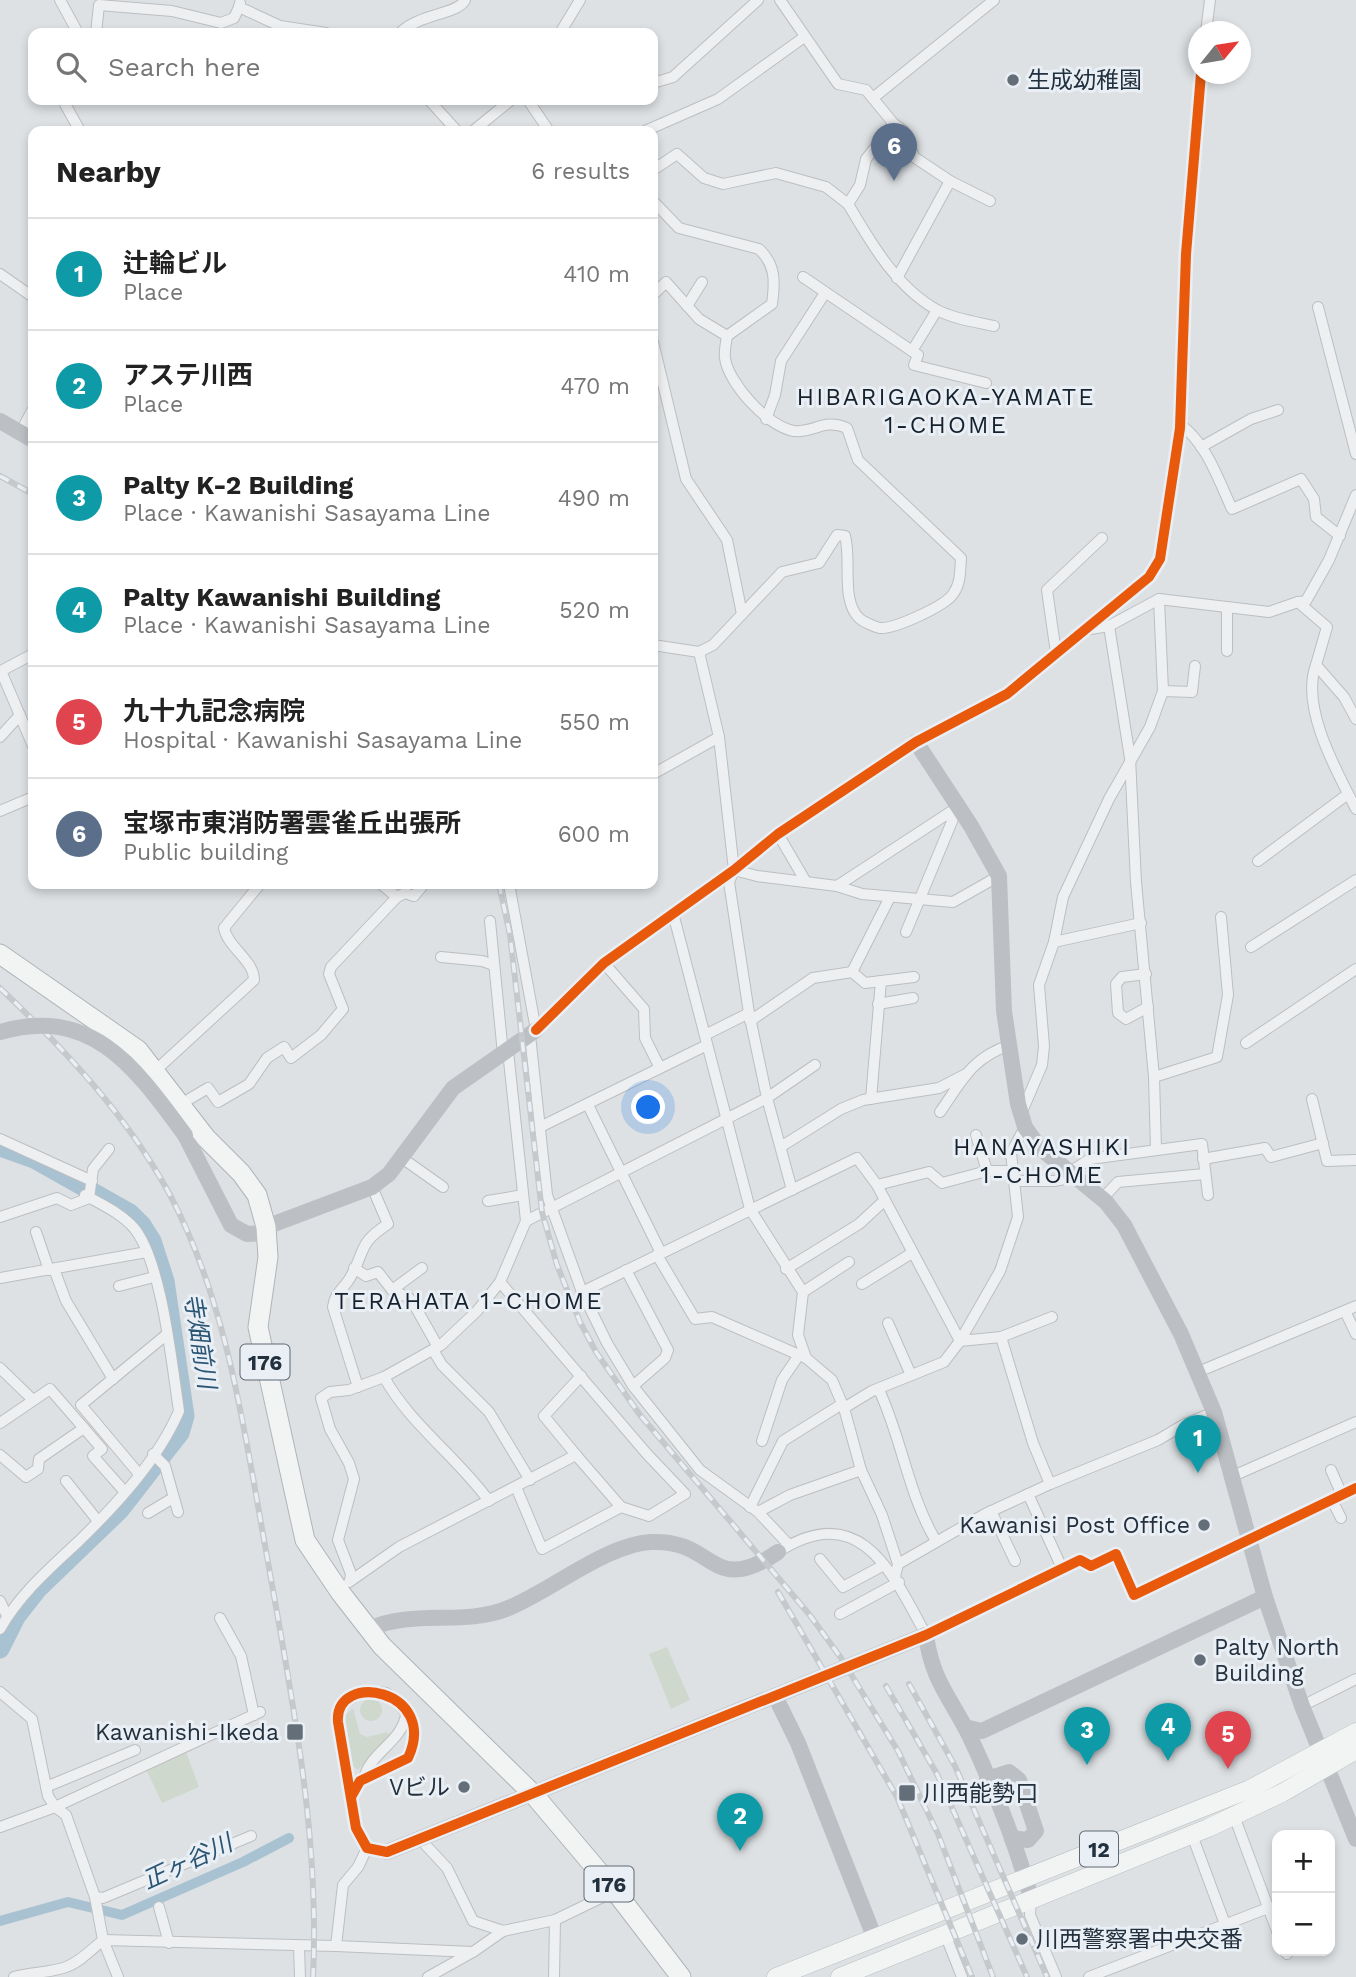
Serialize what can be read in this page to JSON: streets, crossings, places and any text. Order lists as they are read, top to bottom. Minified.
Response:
{"streets":{"highway":["176"],"main road":["12"]},"districts":["HIBARIGAOKA-YAMATE 1-CHOME","HANAYASHIKI 1-CHOME","TERAHATA 1-CHOME"],"water":["寺畑前川","正ヶ谷川"],"places":{"other":["生成幼稚園","Kawanisi Post Office","Palty North Building","Vビル","川西警察署中央交番"],"transit":["Kawanishi-Ikeda","川西能勢口"]},"north":"top right","page":{"search":"Search here","pins":["6","1","4","3","5","2"],"heading":["Nearby","6 results"],"list":[{"mark":"1","name":"辻輪ビル","note":"Place","value":"410 m"},{"mark":"2","name":"アステ川西","note":"Place","value":"470 m"},{"mark":"3","name":"Palty K-2 Building","note":"Place · Kawanishi Sasayama Line","value":"490 m"},{"mark":"4","name":"Palty Kawanishi Building","note":"Place · Kawanishi Sasayama Line","value":"520 m"},{"mark":"5","name":"九十九記念病院","note":"Hospital · Kawanishi Sasayama Line","value":"550 m"},{"mark":"6","name":"宝塚市東消防署雲雀丘出張所","note":"Public building","value":"600 m"}],"map_buttons":["+","−"]}}
